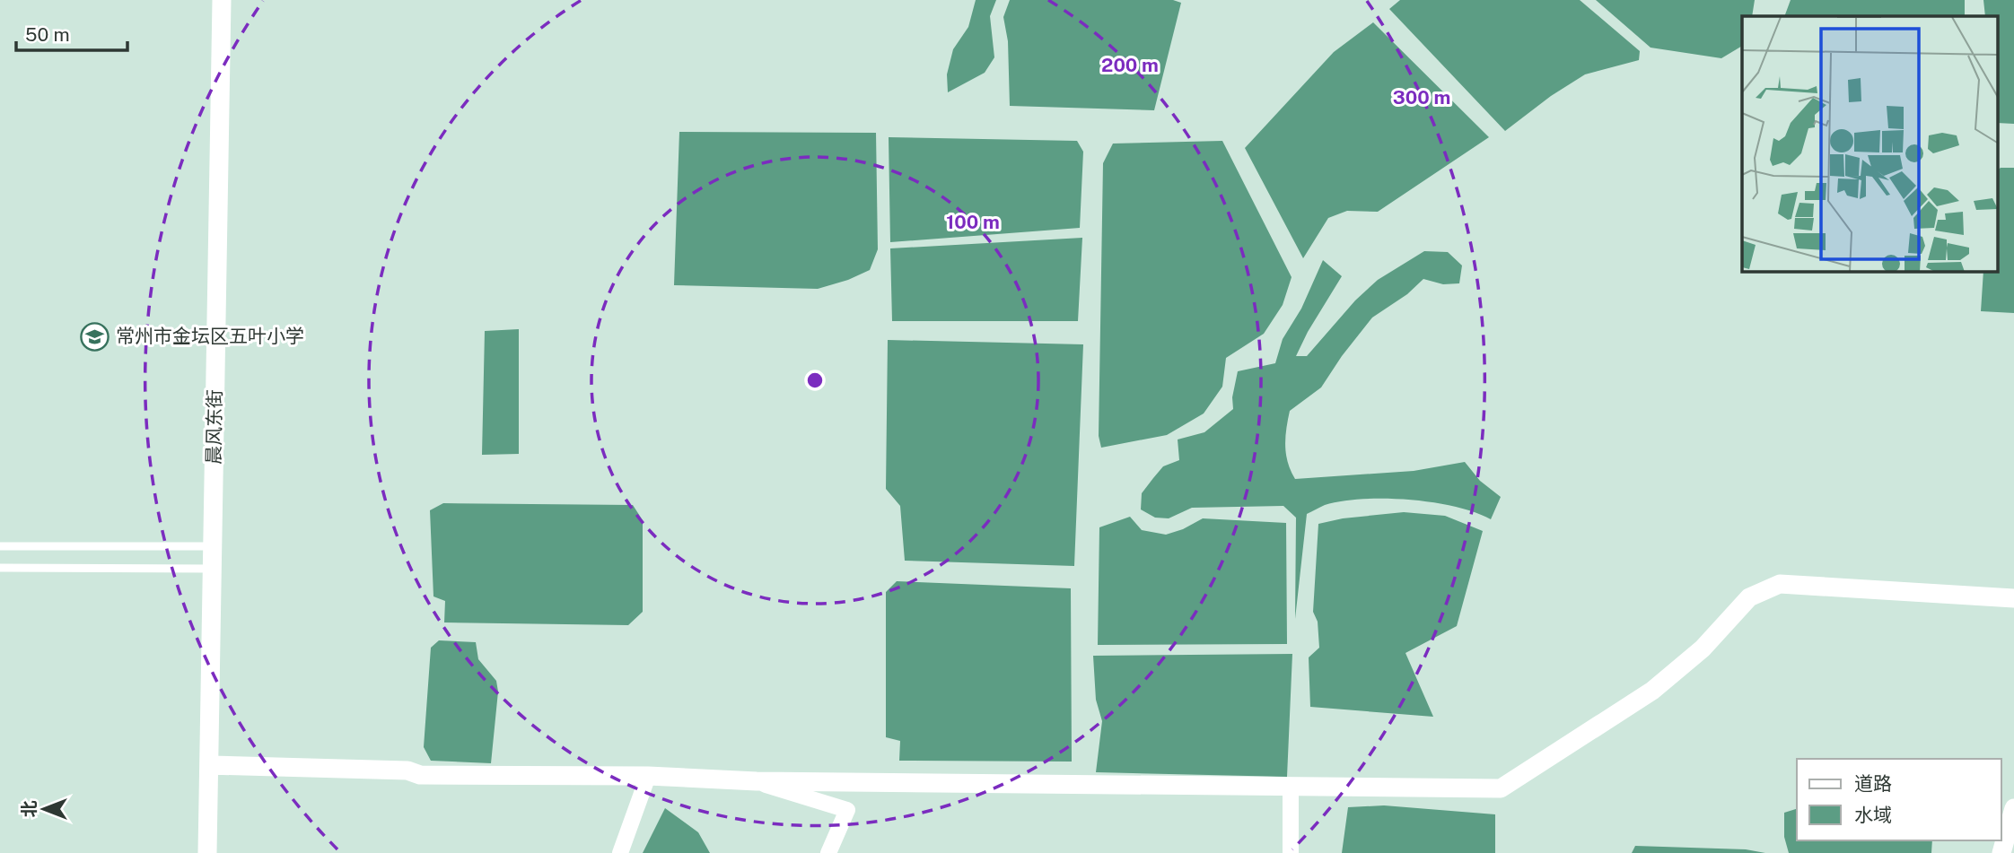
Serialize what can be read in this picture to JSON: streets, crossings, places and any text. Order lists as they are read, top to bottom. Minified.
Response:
{"streets":{"street":["晨风东街"]},"places":{"school or university":["常州市金坛区五叶小学"]},"legend":["道路","水域"],"scale_bar":"50 m","north":"left","rings":["200 m","300 m","100 m"]}
